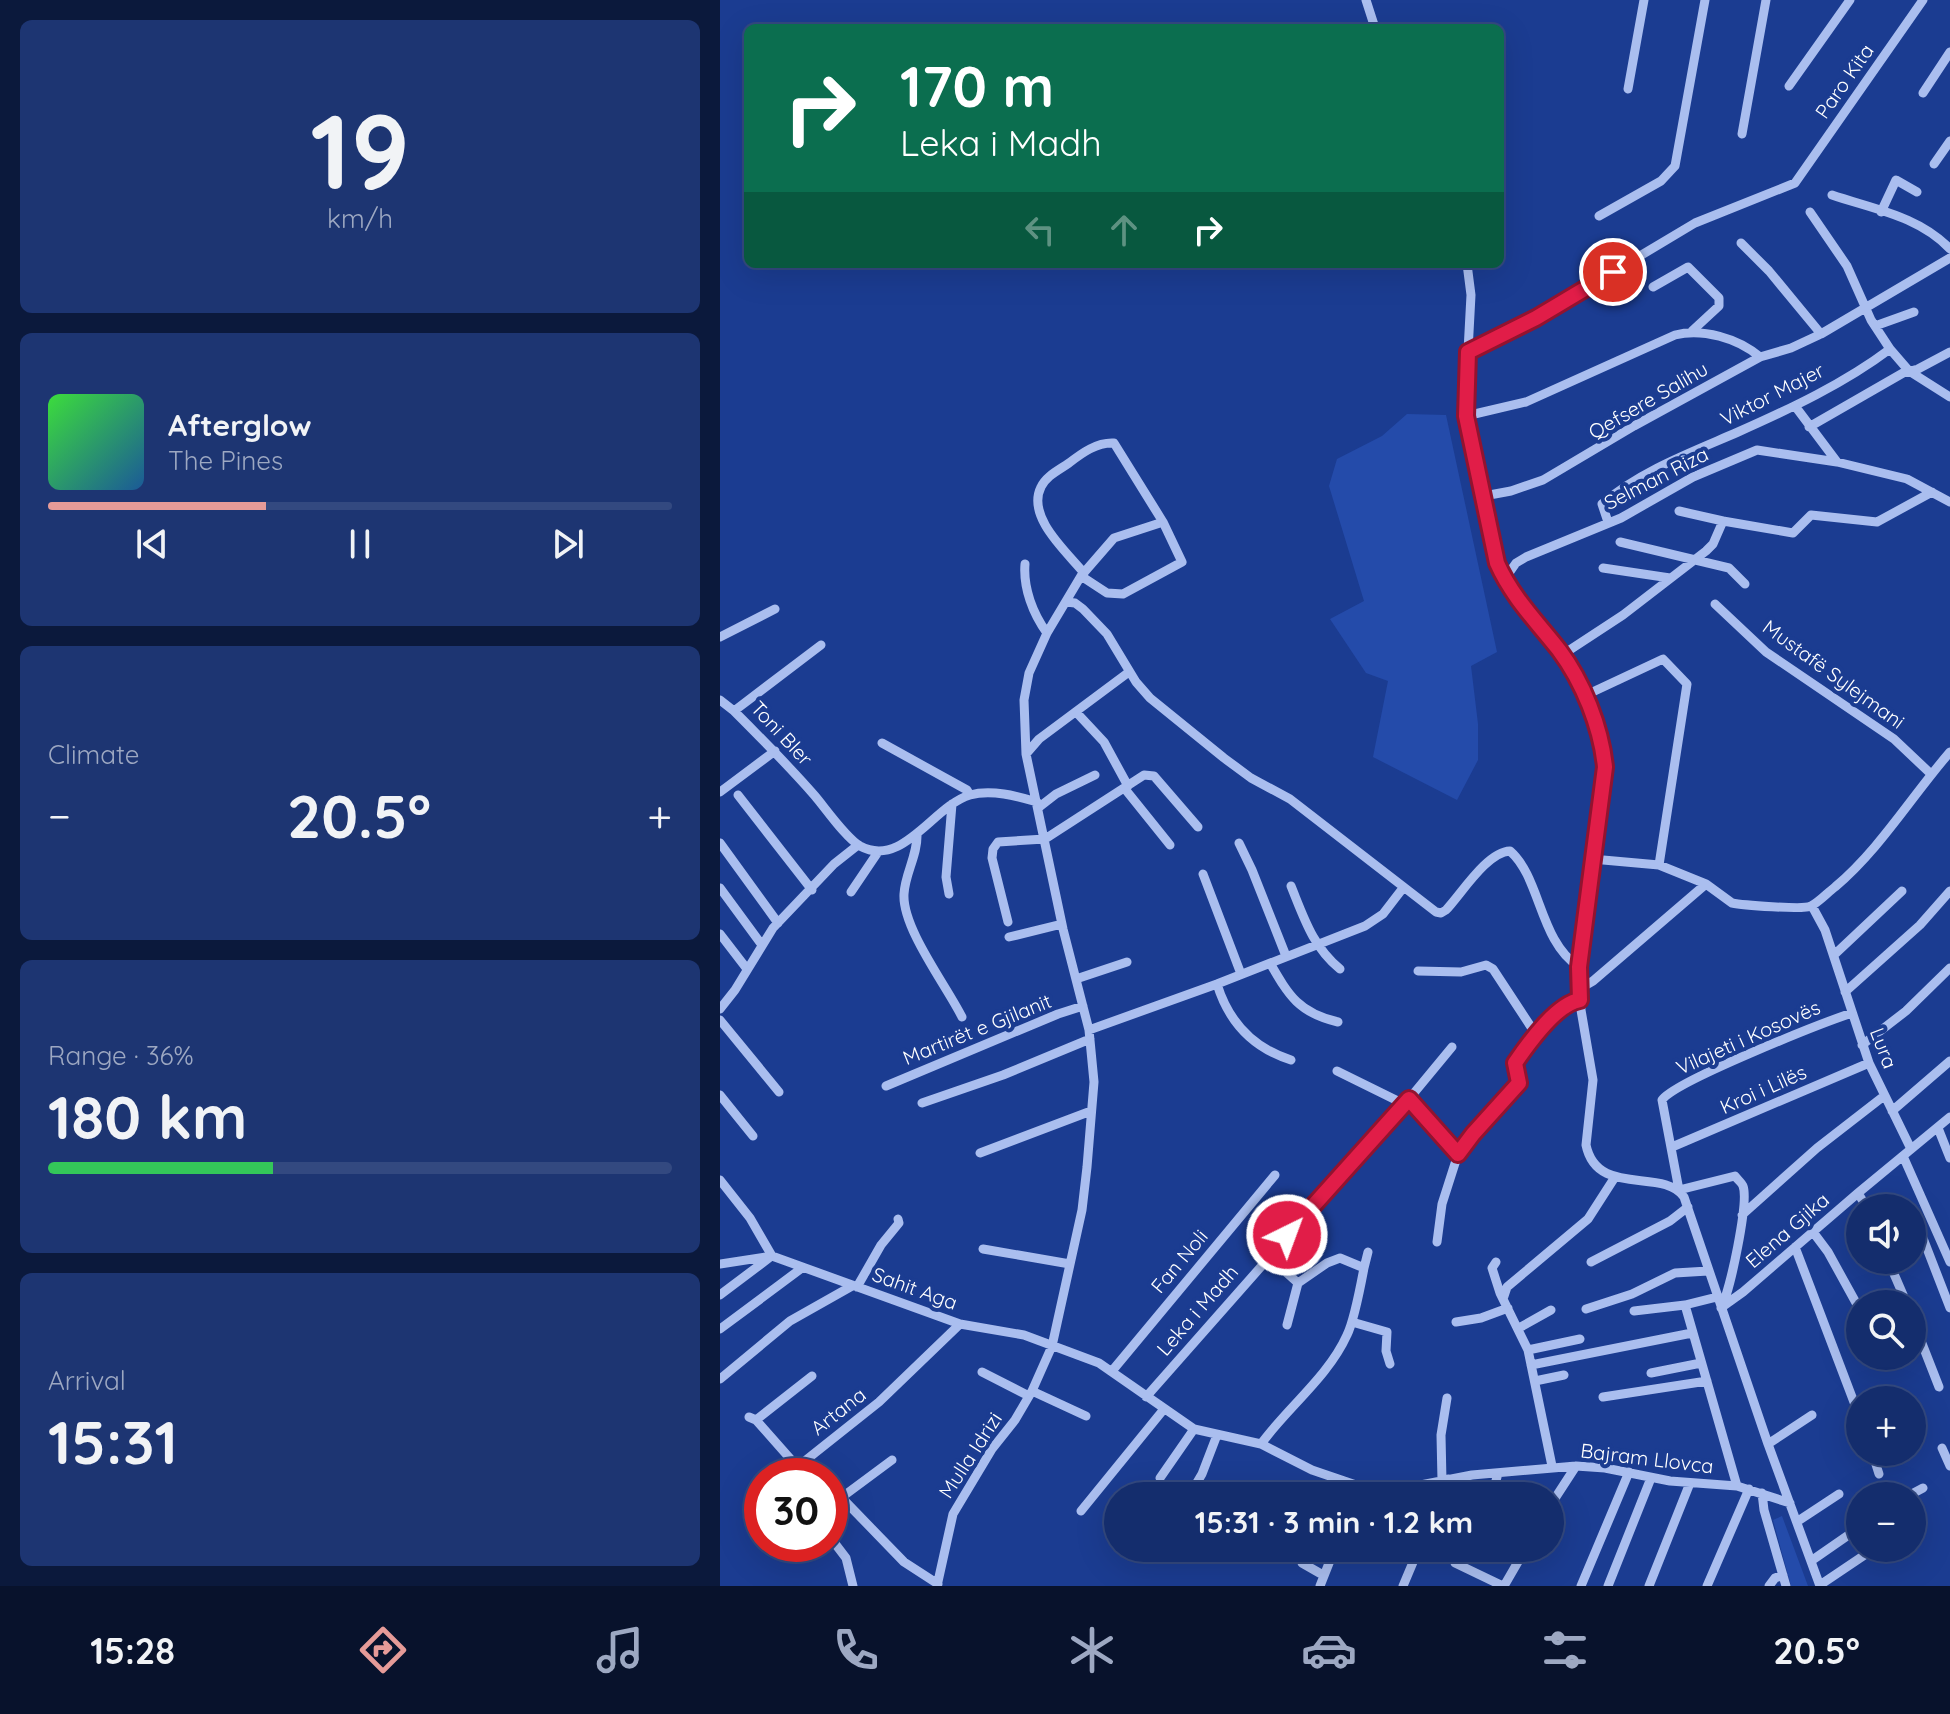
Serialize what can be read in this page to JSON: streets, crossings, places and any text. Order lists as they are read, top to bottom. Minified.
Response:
{"streets":{"street":["Paro Kita","Viktor Majer","Qefsere Salihu","Selman Riza","Mustafë Sylejmani","Toni Bler","Martirët e Gjilanit","Vilajeti i Kosovës","Lura","Kroi i Lilës","Elena Gjika","Fan Noli","Sahit Aga","Leka i Madh","Artana","Mulla Idrizi","Bajram Llovca"]},"crossings":[["Viktor Majer","Selman Riza"],["Martirët e Gjilanit","Sahit Aga"],["Martirët e Gjilanit","Mulla Idrizi"],["Martirët e Gjilanit","Bajram Llovca"],["Vilajeti i Kosovës","Lura"],["Vilajeti i Kosovës","Kroi i Lilës"],["Lura","Kroi i Lilës"],["Lura","Elena Gjika"],["Fan Noli","Bajram Llovca"],["Sahit Aga","Artana"],["Sahit Aga","Mulla Idrizi"],["Sahit Aga","Bajram Llovca"],["Leka i Madh","Bajram Llovca"],["Mulla Idrizi","Bajram Llovca"]],"page":{"tile":[["19","km/h"],"Climate",["Range · 36%","180 km"],["Arrival","15:31"]],"turn":["170 m","Leka i Madh"],"song":["Afterglow","The Pines"],"heat":["−","20.5°","+"],"map_buttons":["+","−"],"limit":"30","trip":"15:31 · 3 min · 1.2 km","tabs":["15:28","20.5°"]}}
